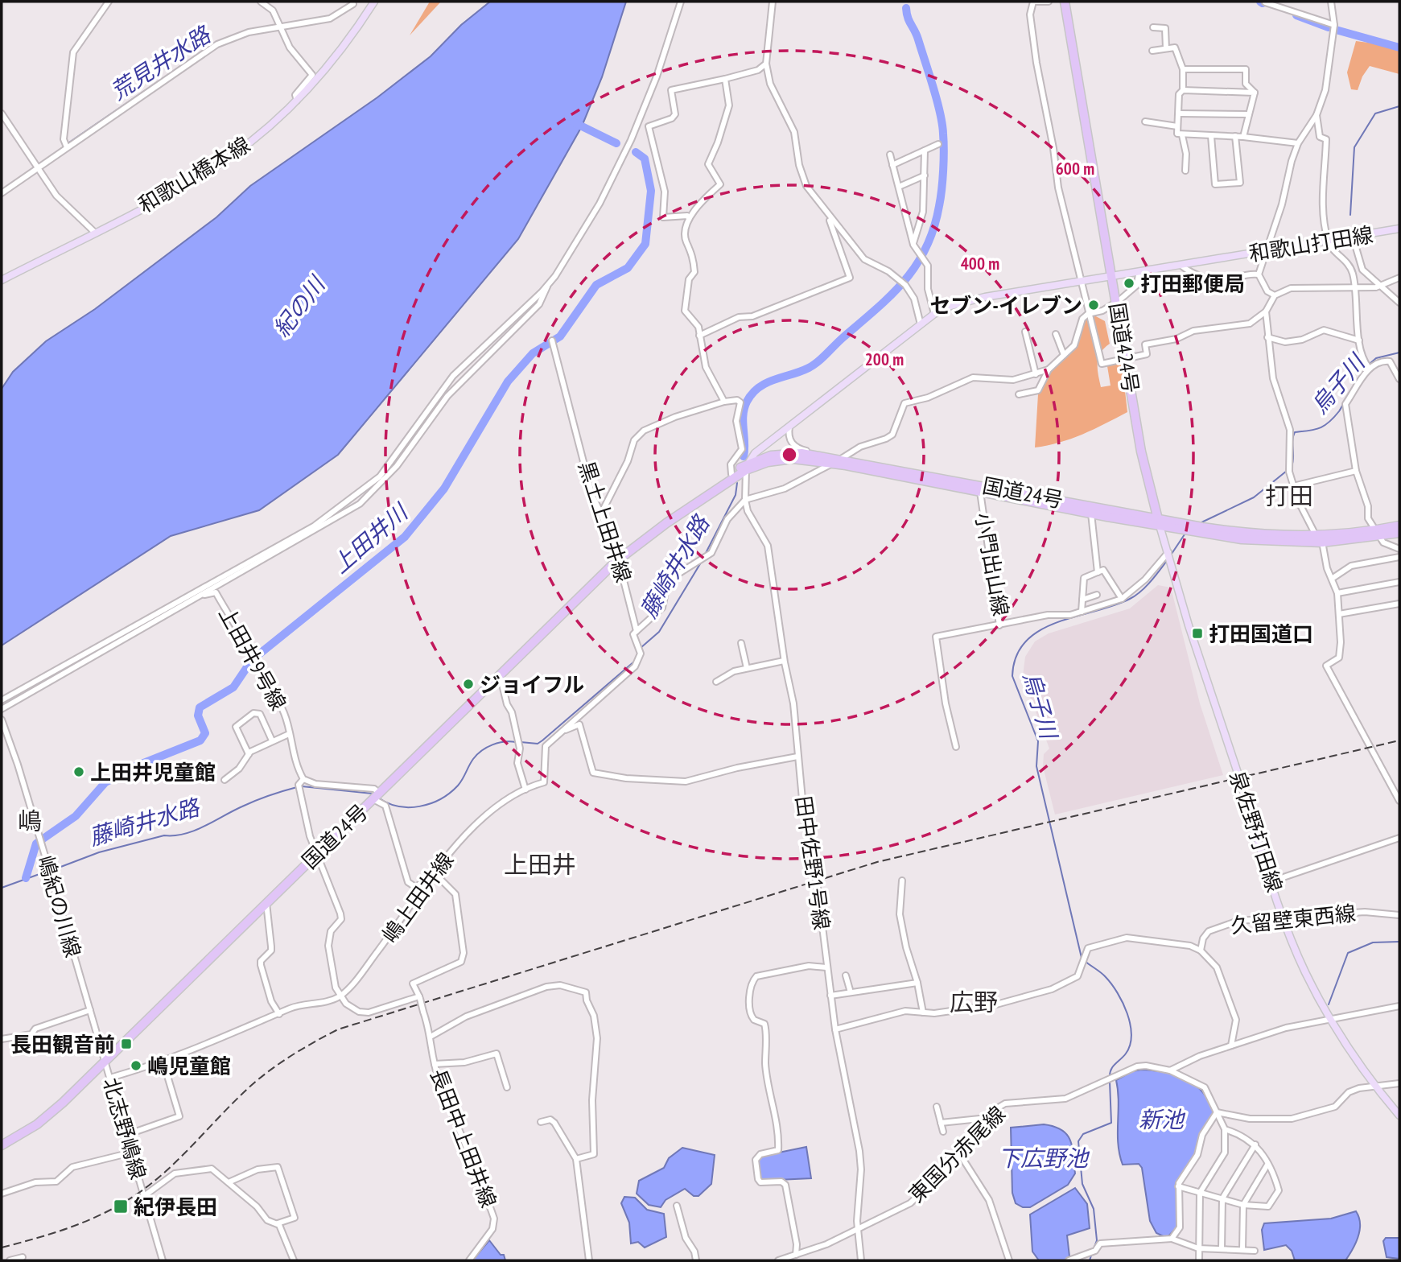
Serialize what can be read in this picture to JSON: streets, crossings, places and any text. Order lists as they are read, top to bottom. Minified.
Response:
{"streets":{"highway":["国道424号","国道24号"],"main road":["和歌山橋本線","和歌山打田線","泉佐野打田線"],"street":["黒土上田井線","小門出山線","上田井9号線","田中佐野1号線","嶋上田井線","嶋紀の川線","久留壁東西線","北志野嶋線","長田中上田井線","東国分赤尾線"]},"crossings":[["和歌山打田線","国道424号"],["和歌山打田線","国道24号"],["和歌山打田線","田中佐野1号線"],["国道424号","国道24号"],["国道424号","泉佐野打田線"],["国道24号","小門出山線"],["国道24号","泉佐野打田線"],["国道24号","田中佐野1号線"],["国道24号","嶋紀の川線"],["国道24号","北志野嶋線"],["黒土上田井線","田中佐野1号線"],["黒土上田井線","嶋上田井線"],["泉佐野打田線","久留壁東西線"],["田中佐野1号線","東国分赤尾線"],["嶋紀の川線","北志野嶋線"]],"districts":["打田","嶋","上田井","広野"],"water":["荒見井水路","紀の川","烏子川","上田井川","藤崎井水路","新池","下広野池"],"places":{"other":["打田郵便局","セブン-イレブン","ジョイフル","上田井児童館","嶋児童館"],"transit":["打田国道口","長田観音前","紀伊長田"]},"rings":["600 m","400 m","200 m"]}
